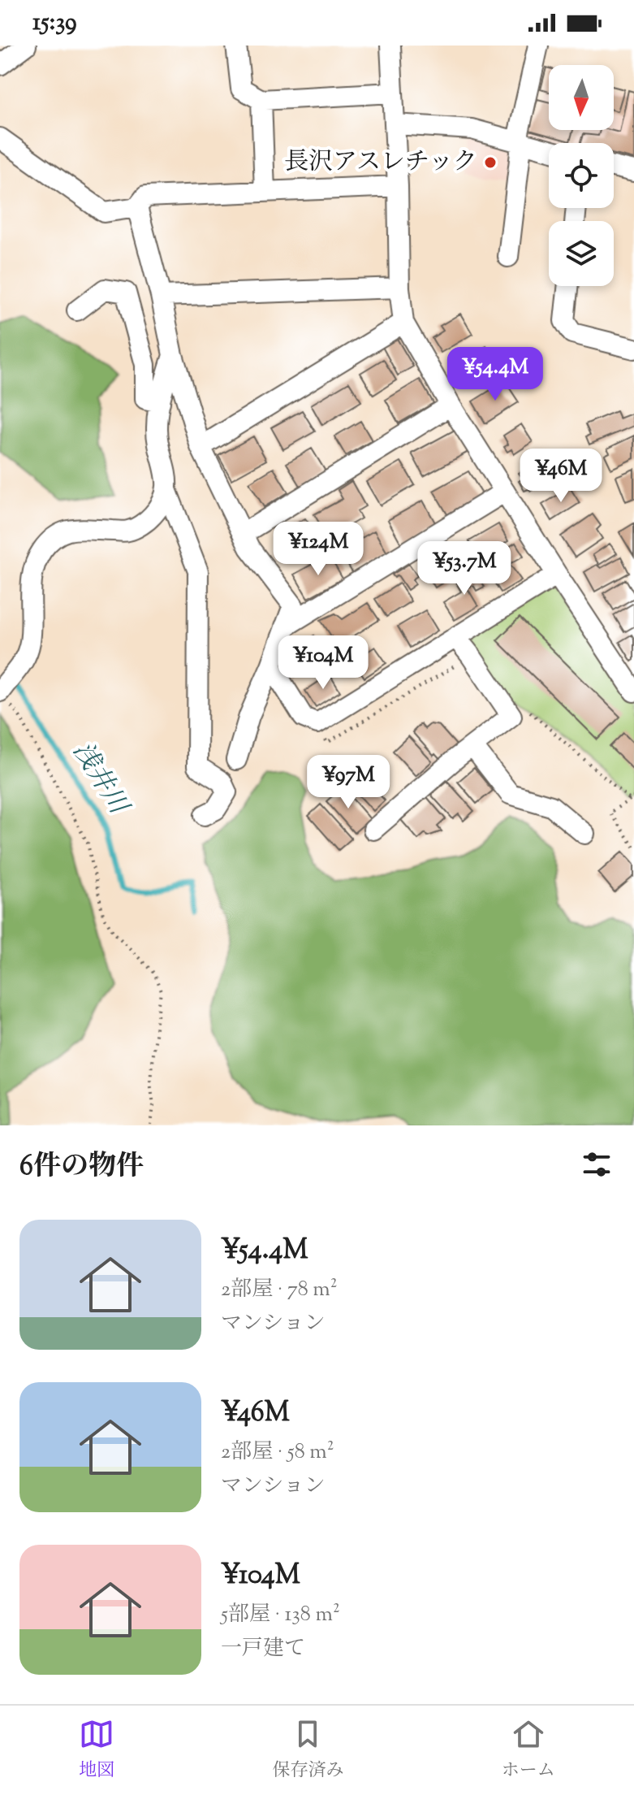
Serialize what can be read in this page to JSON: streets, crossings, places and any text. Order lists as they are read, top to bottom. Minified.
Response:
{"water":["浅井川"],"places":["長沢アスレチック"],"north":"bottom","page":{"status":"15:39","price":["¥54.4M","¥46M","¥124M","¥53.7M","¥104M","¥97M"],"heading":"6件の物件","list":[{"name":"¥54.4M","note":"2部屋 · 78 m² · マンション"},{"name":"¥46M","note":"2部屋 · 58 m² · マンション"},{"name":"¥104M","note":"5部屋 · 138 m² · 一戸建て"}],"tabs":["地図","保存済み","ホーム"]}}
